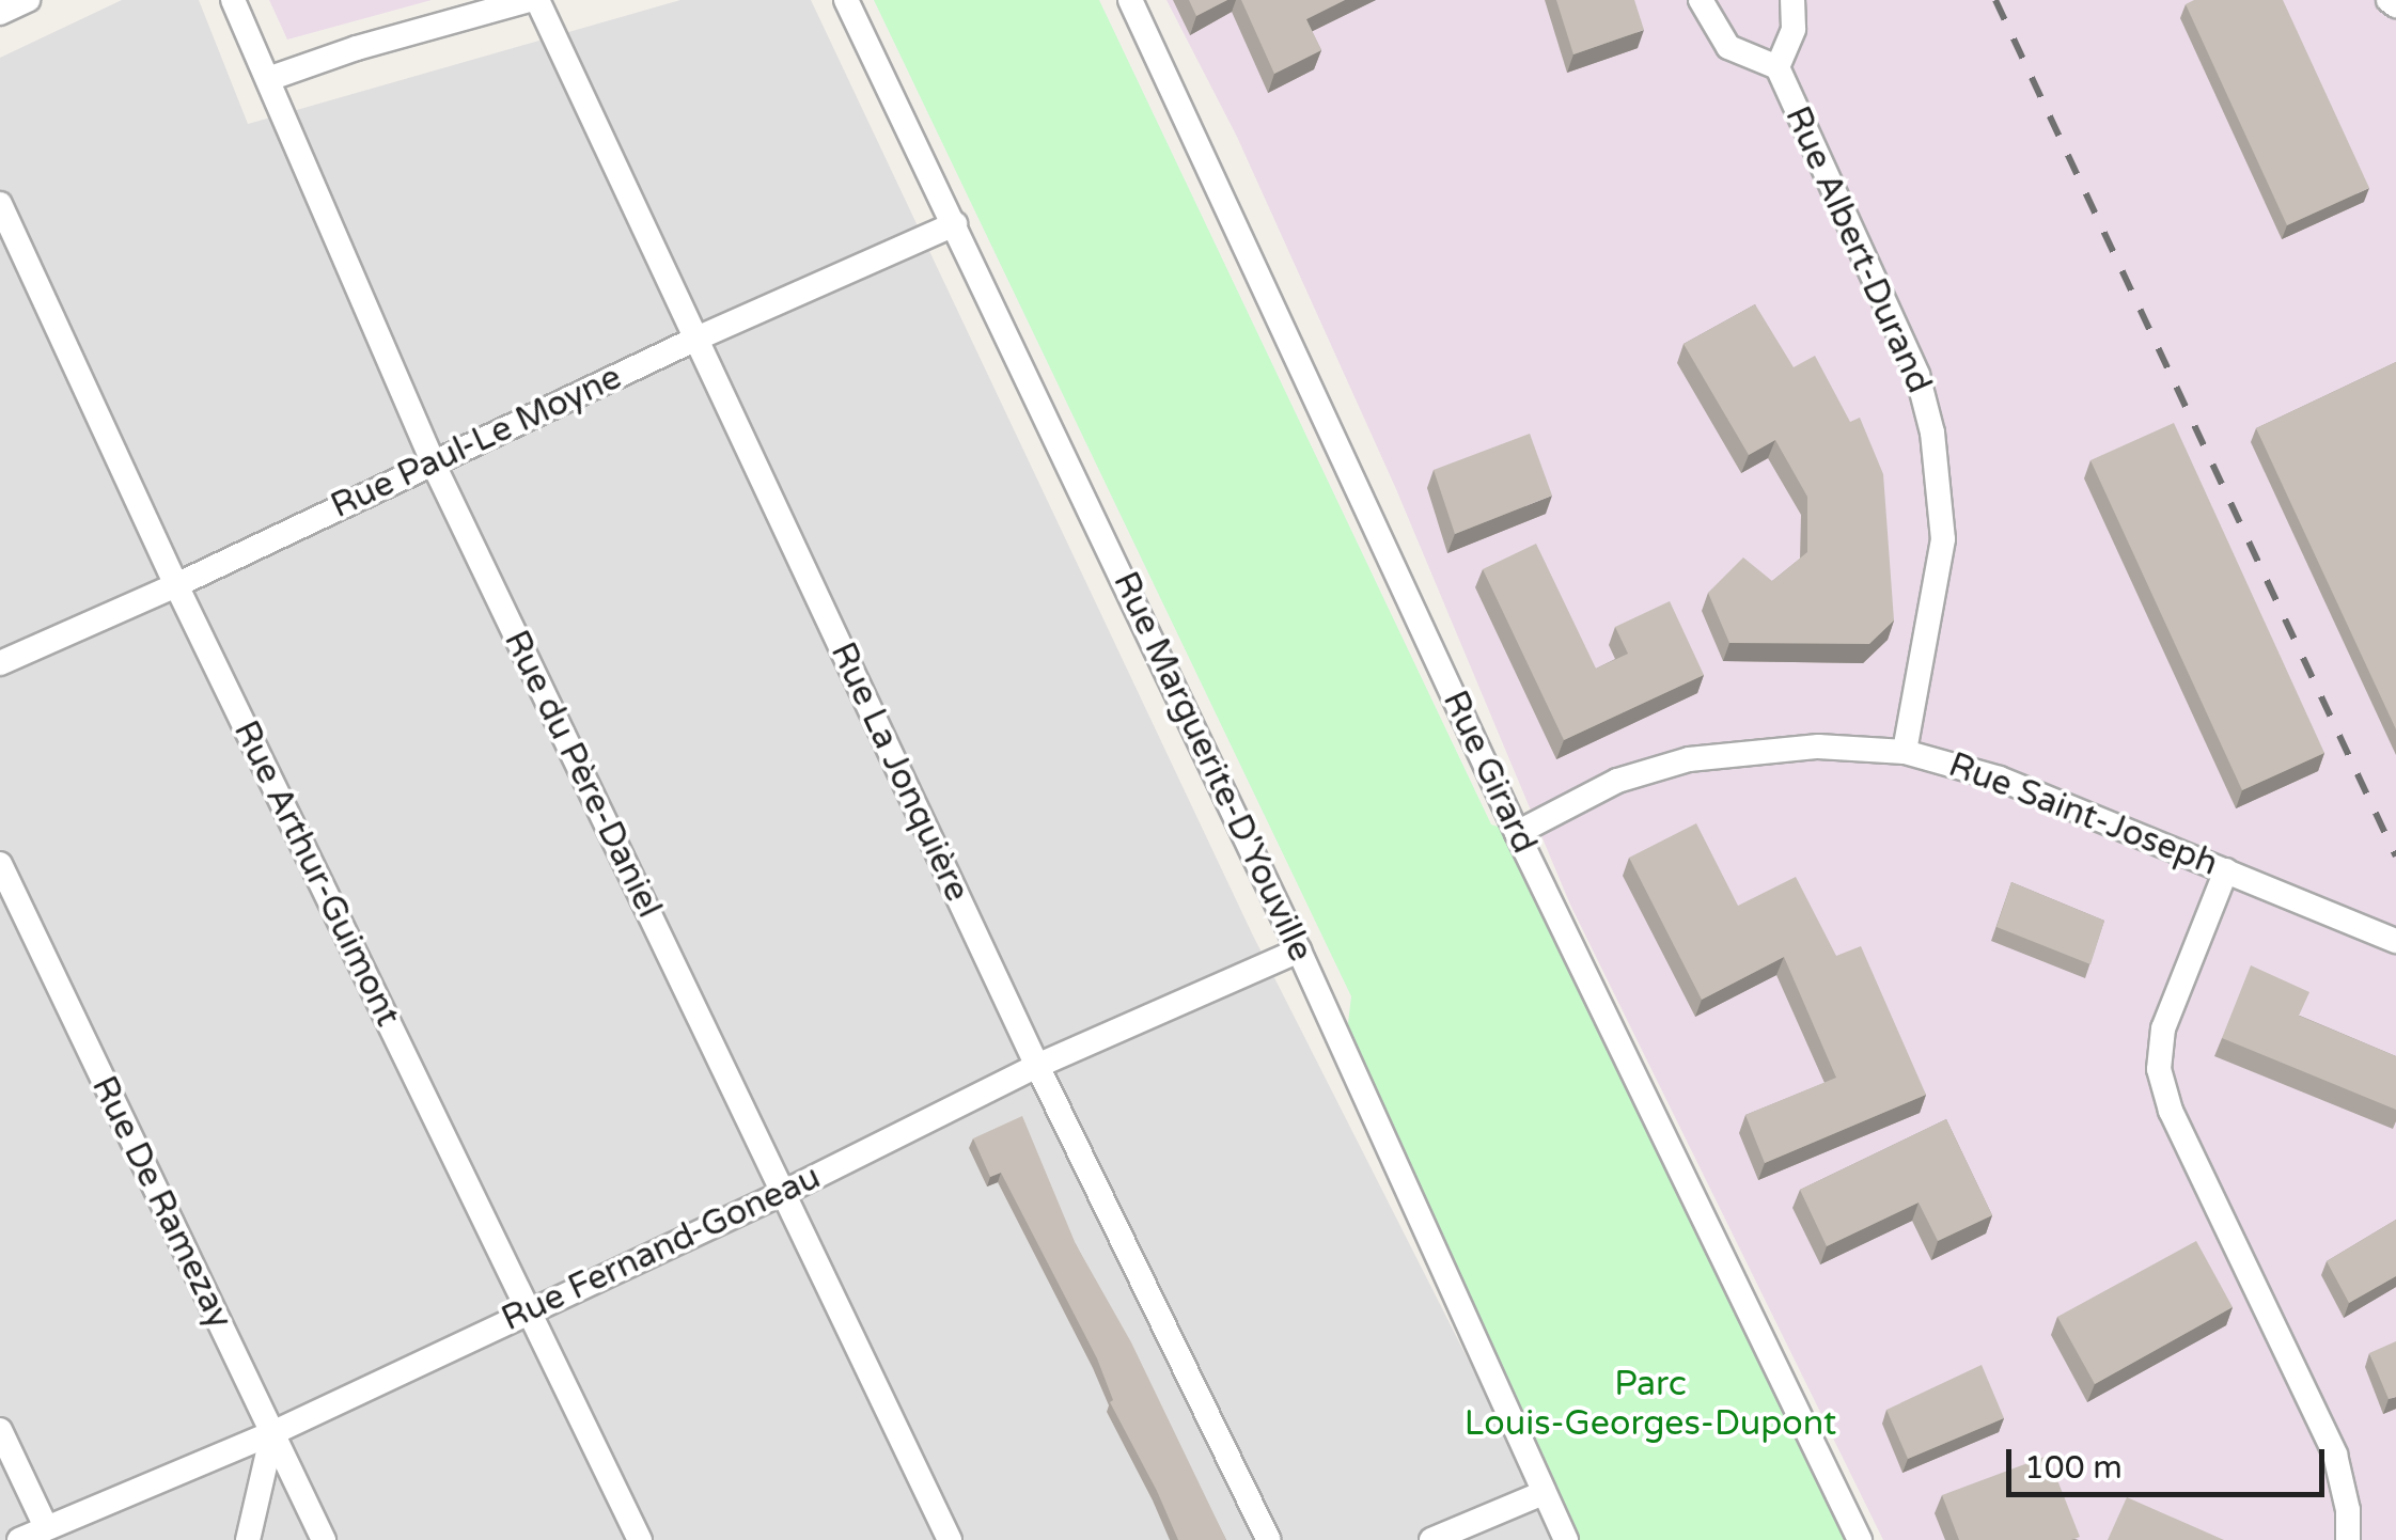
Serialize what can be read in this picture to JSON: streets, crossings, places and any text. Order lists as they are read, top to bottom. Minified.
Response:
{"streets":{"street":["Rue Albert-Durand","Rue Paul-Le Moyne","Rue Marguerite-D'Youville","Rue La Jonquière","Rue Girard","Rue du Père-Daniel","Rue Saint-Joseph","Rue Arthur-Guimont","Rue De Ramezay","Rue Fernand-Goneau"]},"crossings":[["Rue Albert-Durand","Rue Saint-Joseph"],["Rue Paul-Le Moyne","Rue Marguerite-D'Youville"],["Rue Paul-Le Moyne","Rue La Jonquière"],["Rue Paul-Le Moyne","Rue du Père-Daniel"],["Rue Paul-Le Moyne","Rue Arthur-Guimont"],["Rue Marguerite-D'Youville","Rue Fernand-Goneau"],["Rue La Jonquière","Rue Fernand-Goneau"],["Rue Girard","Rue Saint-Joseph"],["Rue du Père-Daniel","Rue Fernand-Goneau"],["Rue Arthur-Guimont","Rue Fernand-Goneau"],["Rue De Ramezay","Rue Fernand-Goneau"]],"parks":["Parc Louis-Georges-Dupont"],"scale_bar":"100 m"}
